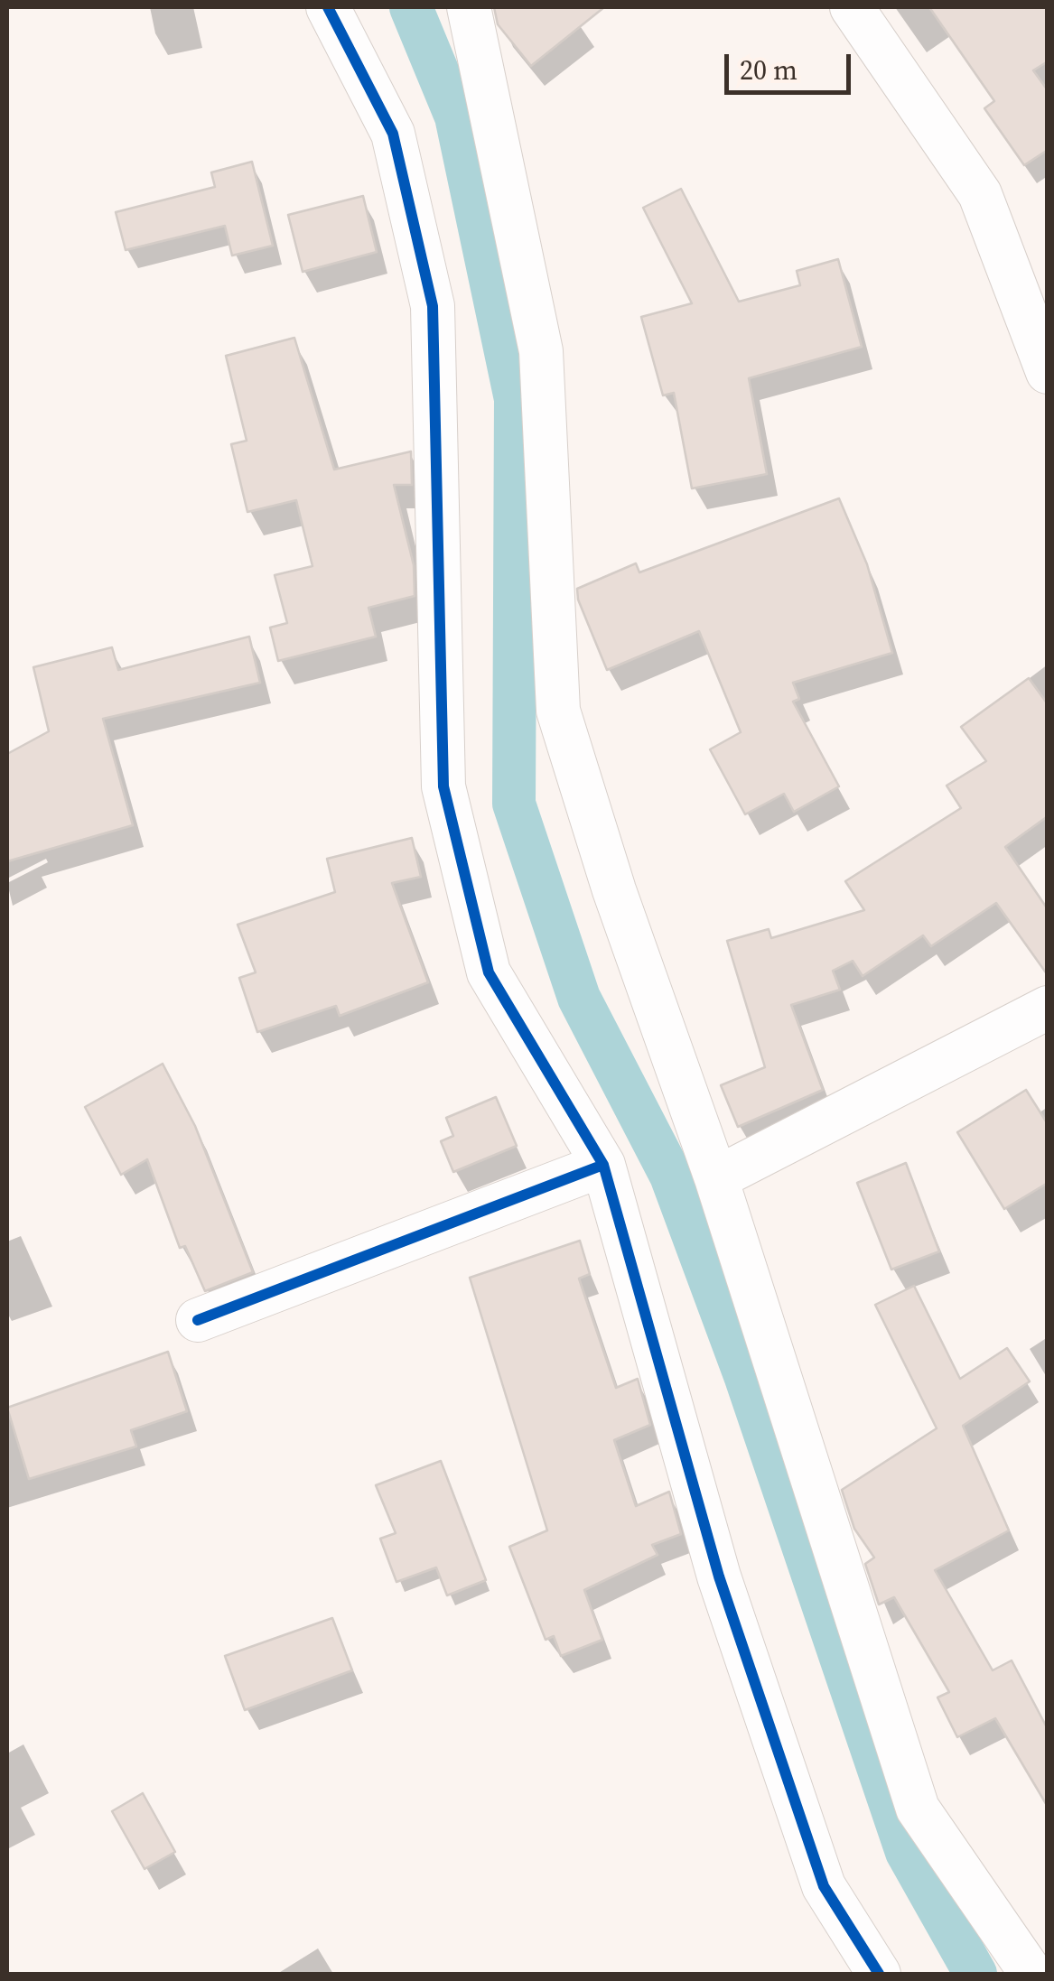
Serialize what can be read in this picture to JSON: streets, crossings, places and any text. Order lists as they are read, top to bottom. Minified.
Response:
{"scale_bar":"20 m"}
